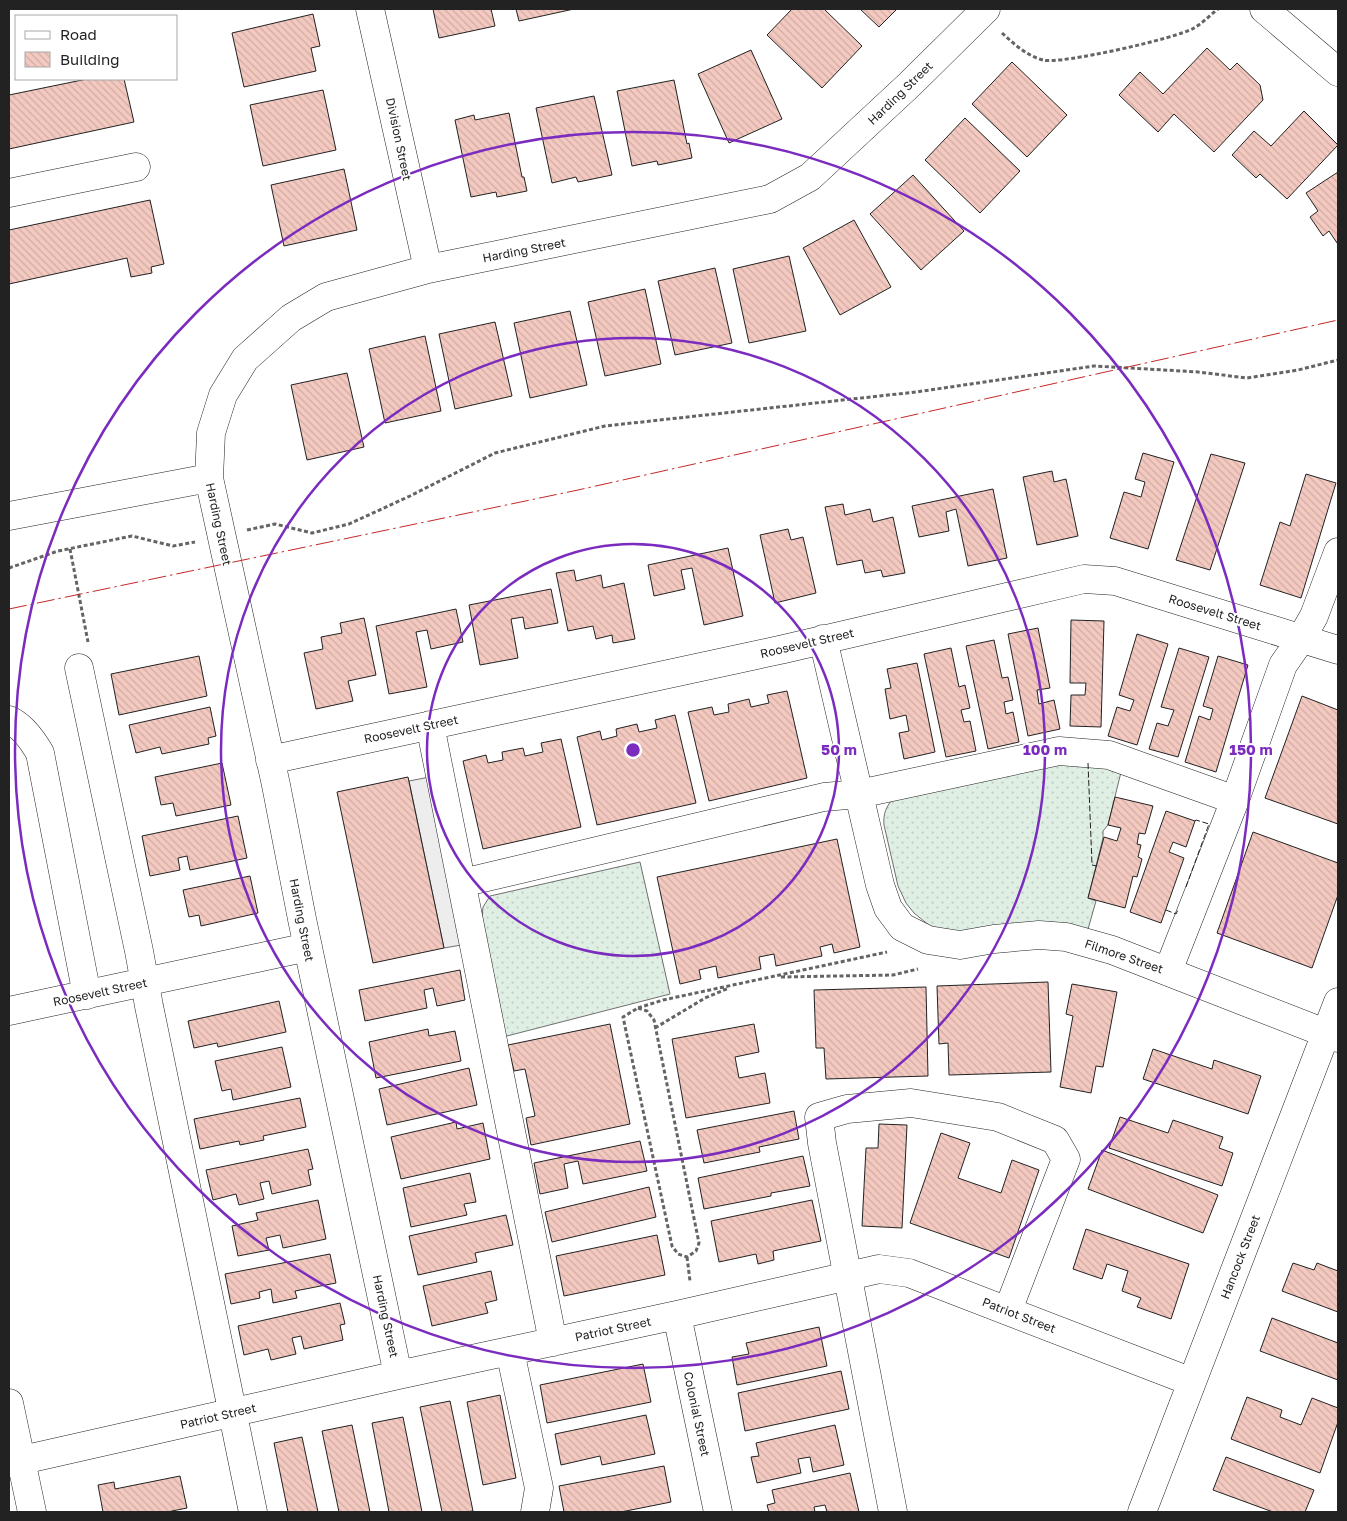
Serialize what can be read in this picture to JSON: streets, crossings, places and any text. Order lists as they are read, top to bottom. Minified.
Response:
{"streets":{"street":["Harding Street","Division Street","Roosevelt Street","Filmore Street","Hancock Street","Patriot Street","Colonial Street"]},"crossings":[["Harding Street","Division Street"],["Harding Street","Roosevelt Street"],["Harding Street","Patriot Street"],["Roosevelt Street","Filmore Street"],["Filmore Street","Hancock Street"],["Hancock Street","Patriot Street"],["Patriot Street","Colonial Street"]],"legend":["Road","Building"],"rings":["50 m","100 m","150 m"]}
